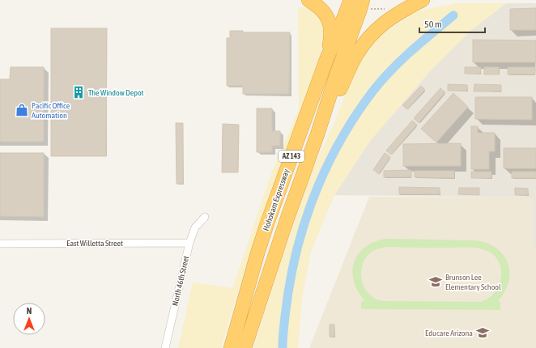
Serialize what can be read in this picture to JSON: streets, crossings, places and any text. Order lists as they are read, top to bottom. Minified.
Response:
{"streets":{"highway":["AZ 143","Hohokam Expressway"],"street":["East Willetta Street","North 46th Street"]},"crossings":[["East Willetta Street","North 46th Street"]],"places":{"building":["The Window Depot"],"shop":["Pacific Office Automation"],"school or university":["Brunson Lee Elementary School","Educare Arizona"]},"scale_bar":"50 m","north":"top"}
